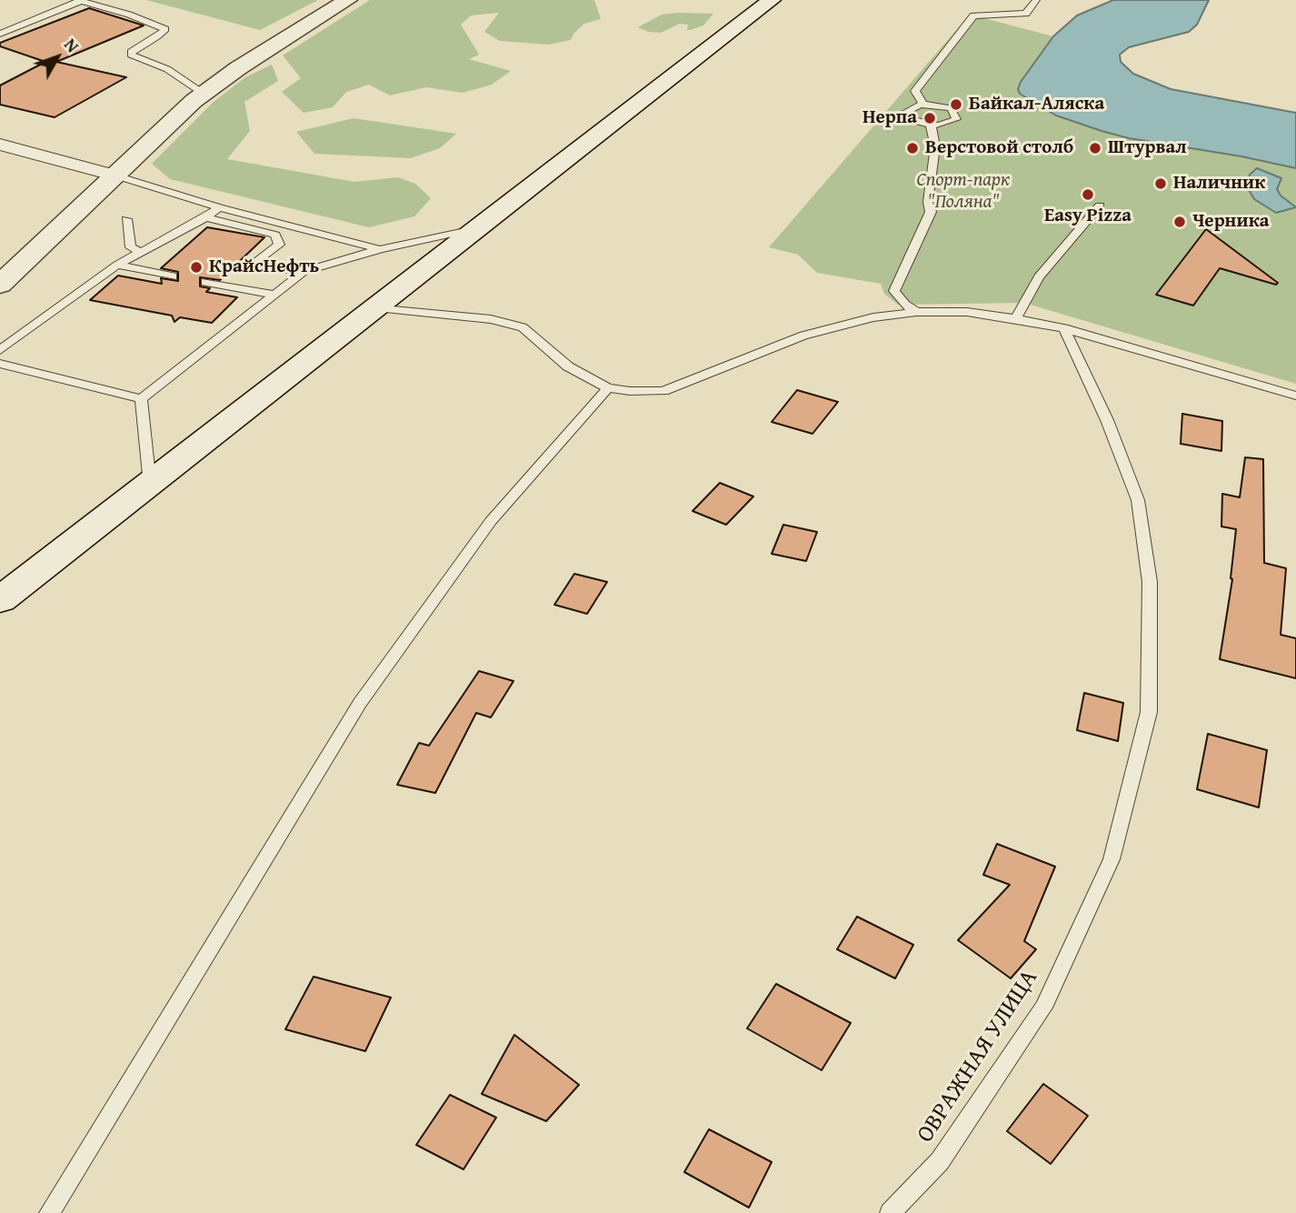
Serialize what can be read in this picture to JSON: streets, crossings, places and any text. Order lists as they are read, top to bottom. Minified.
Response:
{"streets":{"lane":["ОВРАЖНАЯ УЛИЦА"]},"parks":["Спорт-парк \"Поляна\""],"places":["Байкал-Аляска","Нерпа","Верстовой столб","Штурвал","Наличник","Easy Pizza","Черника","КрайсНефть"],"north":"top right"}
